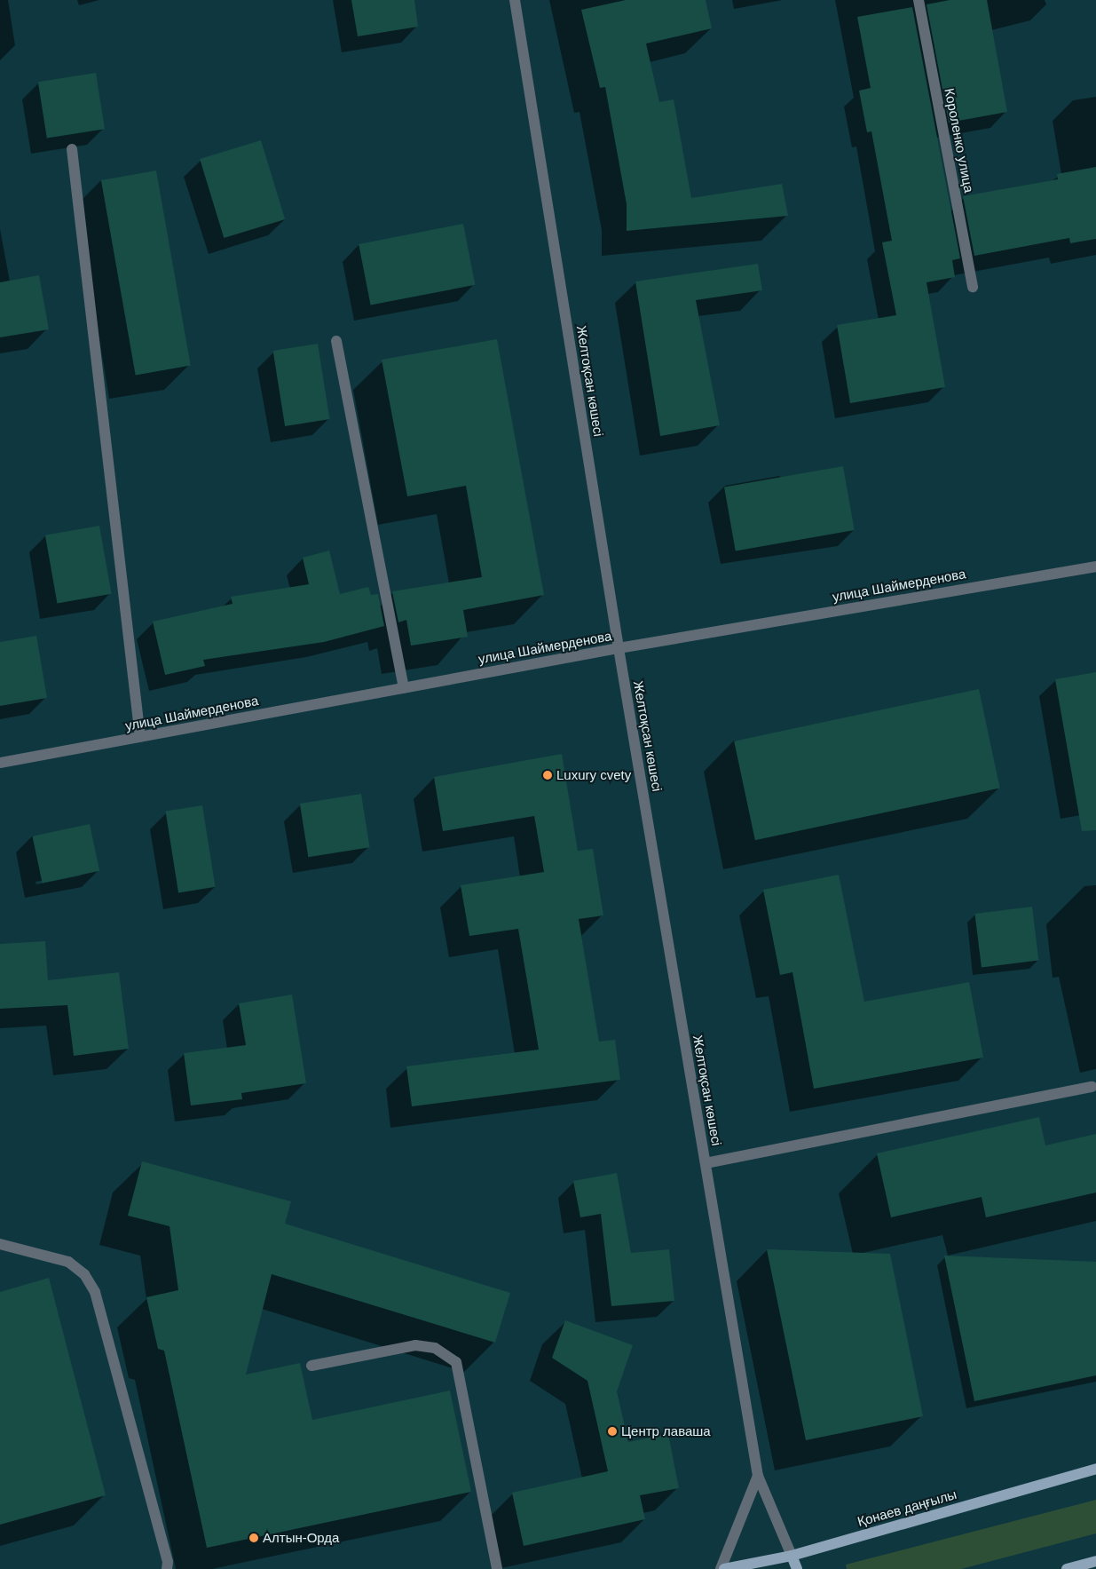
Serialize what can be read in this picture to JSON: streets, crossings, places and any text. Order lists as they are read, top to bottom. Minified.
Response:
{"streets":{"main road":["Қонаев даңғылы"],"street":["Короленко улица","Желтоқсан көшесі","улица Шаймерденова"]},"crossings":[["Желтоқсан көшесі","улица Шаймерденова"],["Желтоқсан көшесі","Қонаев даңғылы"]],"places":["Luxury cvety","Центр лаваша","Алтын-Орда"]}
